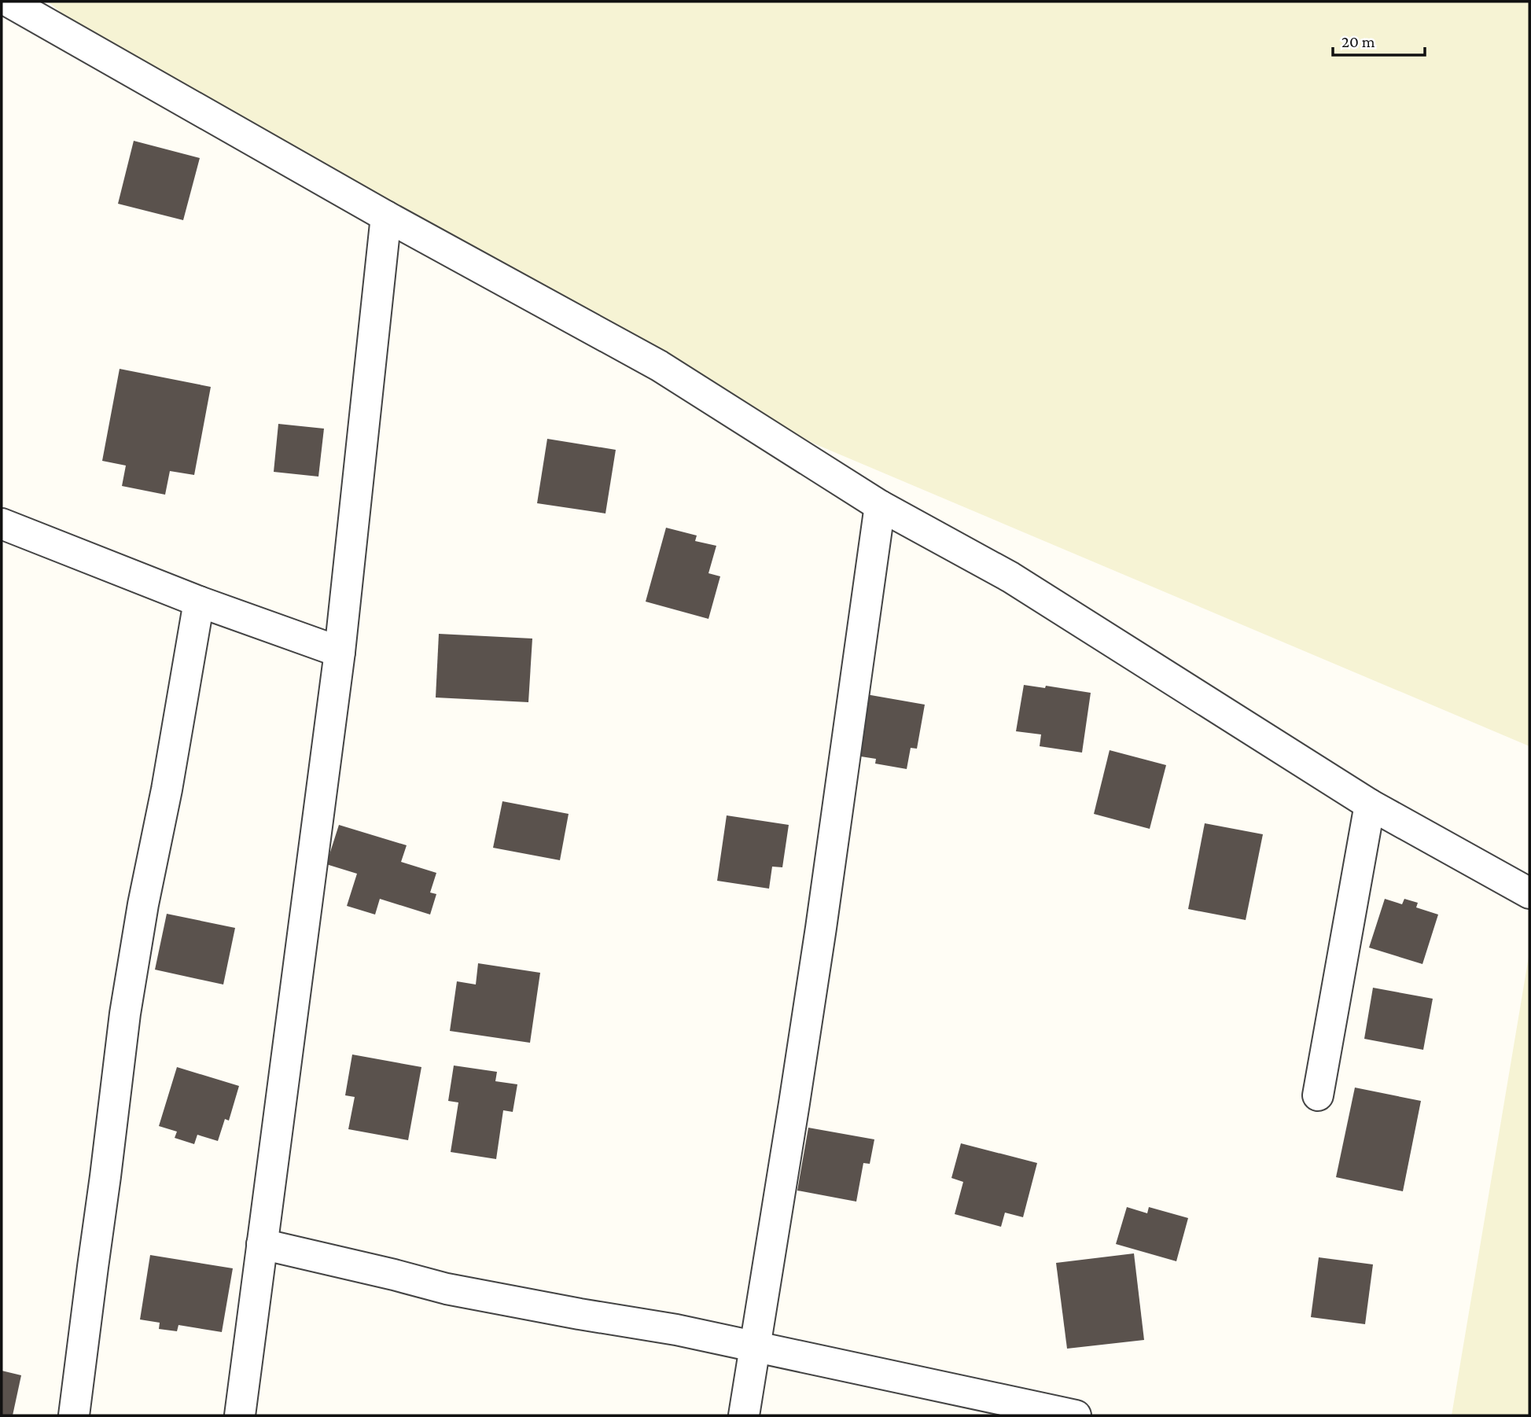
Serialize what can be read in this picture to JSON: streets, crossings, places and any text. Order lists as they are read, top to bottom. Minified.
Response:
{"scale_bar":"20 m"}
